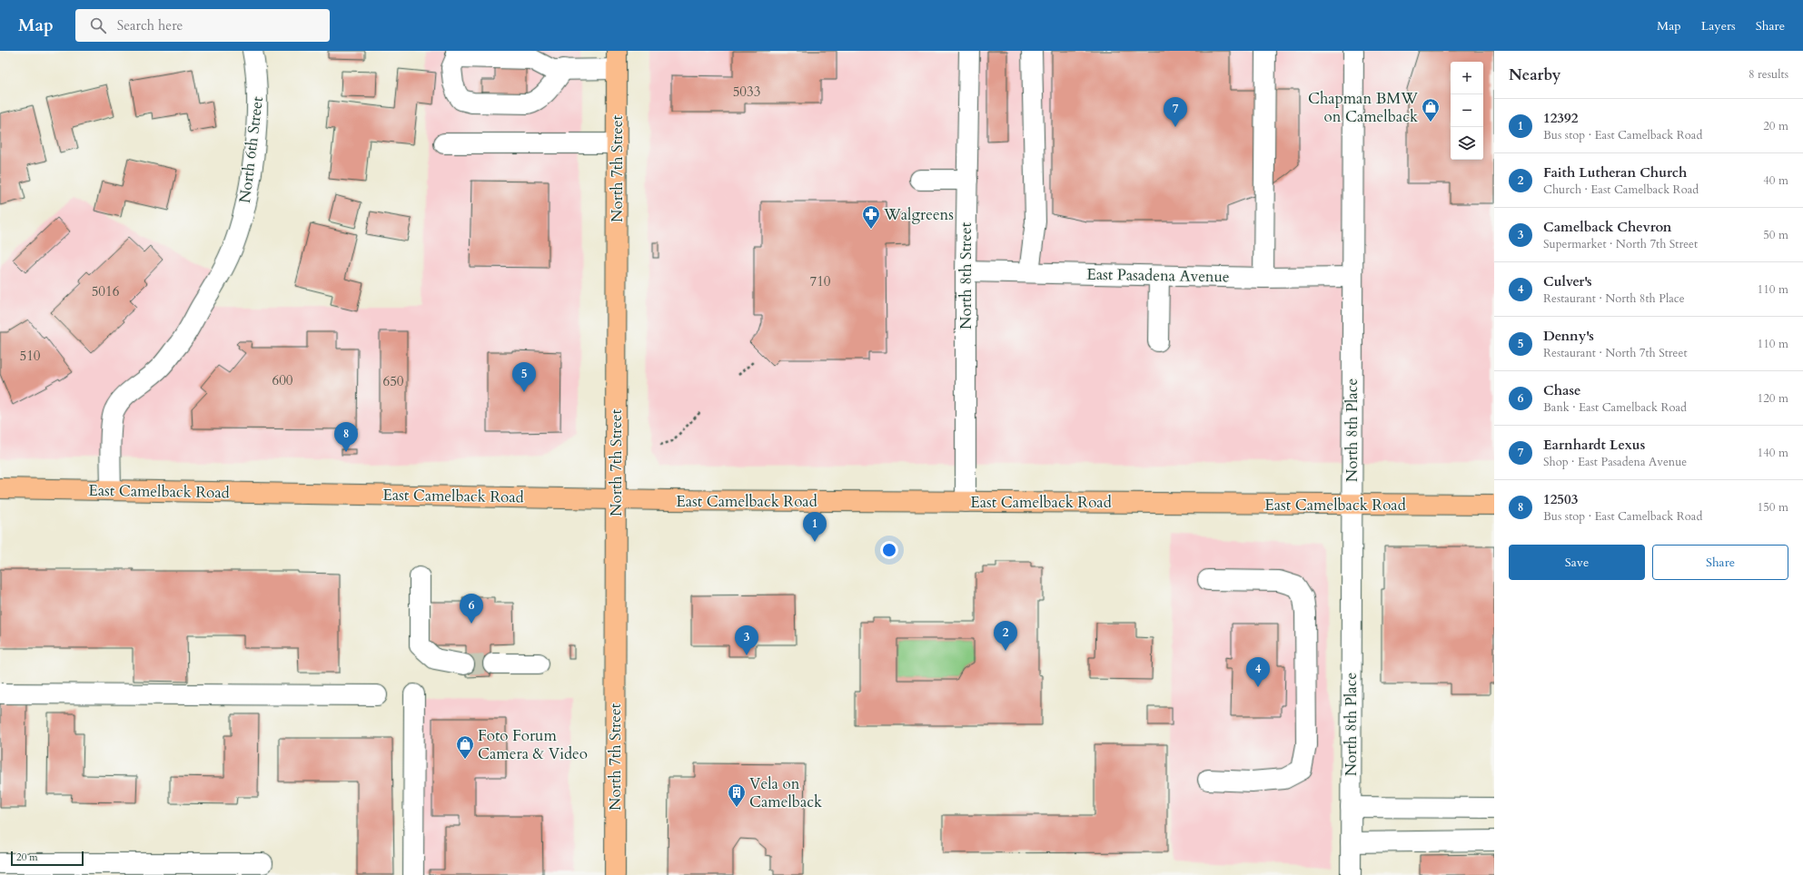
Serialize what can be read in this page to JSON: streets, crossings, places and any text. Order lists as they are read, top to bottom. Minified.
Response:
{"streets":{"main road":["North 7th Street","East Camelback Road"],"street":["North 6th Street","East Pasadena Avenue","North 8th Street","North 8th Place"]},"crossings":[["North 6th Street","East Camelback Road"],["North 7th Street","East Camelback Road"],["East Pasadena Avenue","North 8th Street"],["East Pasadena Avenue","North 8th Place"],["North 8th Street","East Camelback Road"],["North 8th Place","East Camelback Road"]],"places":{"shop":["Chapman BMW on Camelback","Foto Forum Camera & Video"],"pharmacy":["Walgreens"],"building":["Vela on Camelback"]},"house_numbers":["5033","710","5016","510","600","650"],"scale_bar":"20 m","page":{"header":"Map","search":"Search here","nav":["Map","Layers","Share"],"heading":["Nearby","8 results"],"map_buttons":["+","−"],"pins":["7","5","8","1","6","2","3","4"],"list":[{"mark":"1","name":"12392","note":"Bus stop · East Camelback Road","value":"20 m"},{"mark":"2","name":"Faith Lutheran Church","note":"Church · East Camelback Road","value":"40 m"},{"mark":"3","name":"Camelback Chevron","note":"Supermarket · North 7th Street","value":"50 m"},{"mark":"4","name":"Culver's","note":"Restaurant · North 8th Place","value":"110 m"},{"mark":"5","name":"Denny's","note":"Restaurant · North 7th Street","value":"110 m"},{"mark":"6","name":"Chase","note":"Bank · East Camelback Road","value":"120 m"},{"mark":"7","name":"Earnhardt Lexus","note":"Shop · East Pasadena Avenue","value":"140 m"},{"mark":"8","name":"12503","note":"Bus stop · East Camelback Road","value":"150 m"}],"buttons":["Save","Share"],"scale":"20 m"}}
